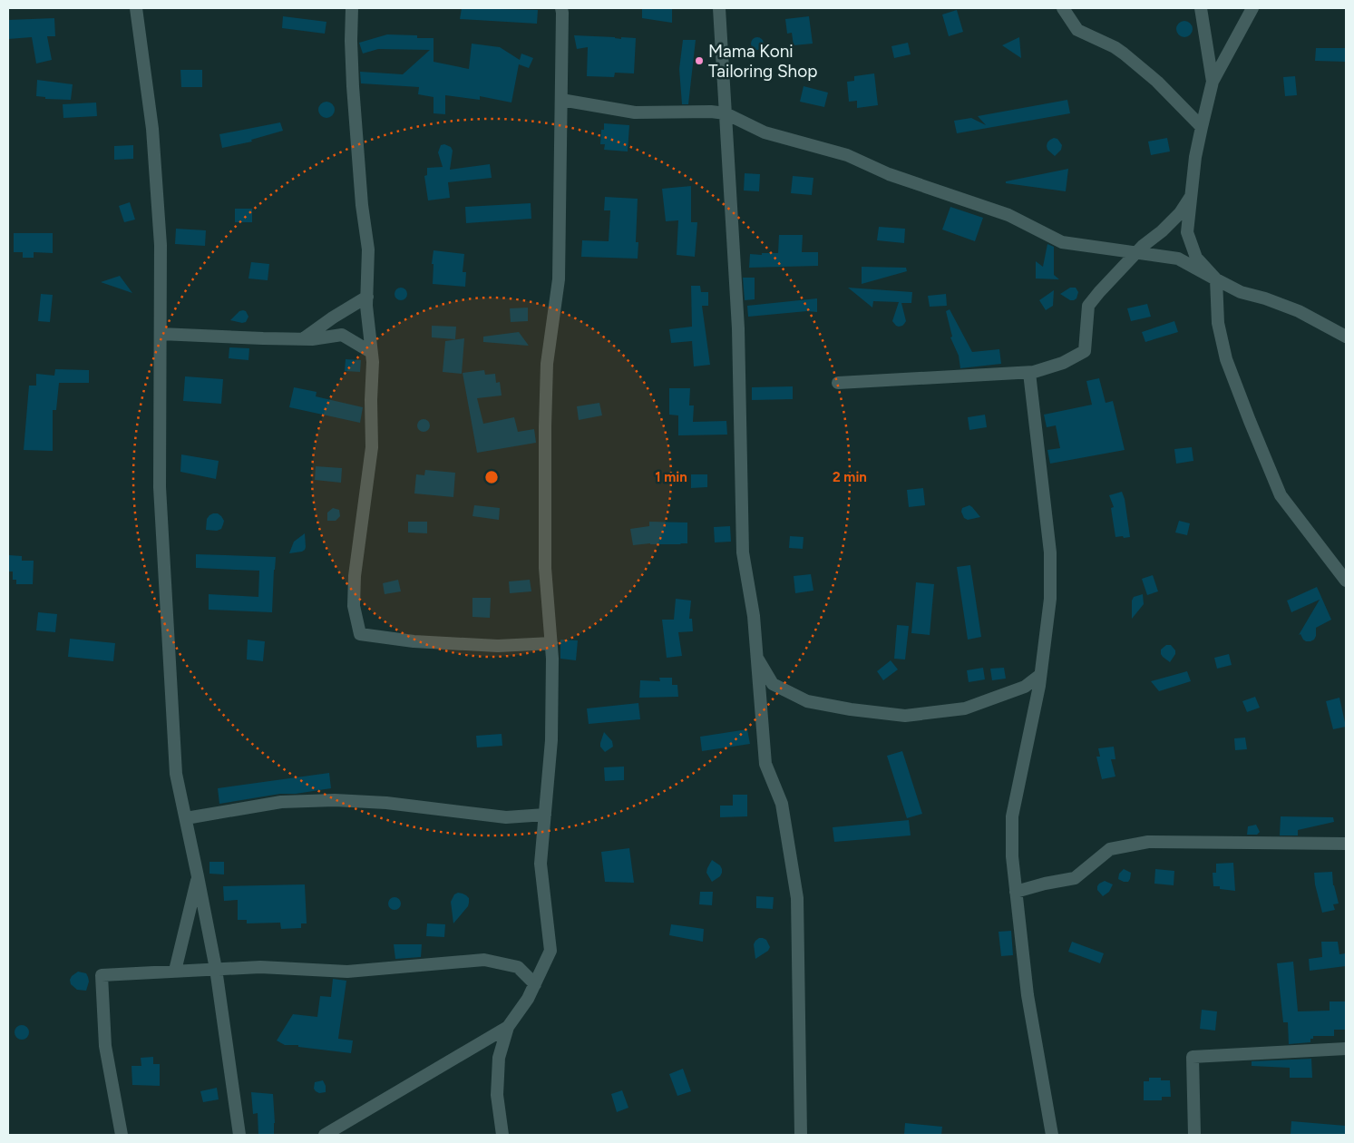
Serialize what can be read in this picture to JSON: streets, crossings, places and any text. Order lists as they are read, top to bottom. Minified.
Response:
{"places":["Mama Koni Tailoring Shop"],"rings":["1 min","2 min"]}
